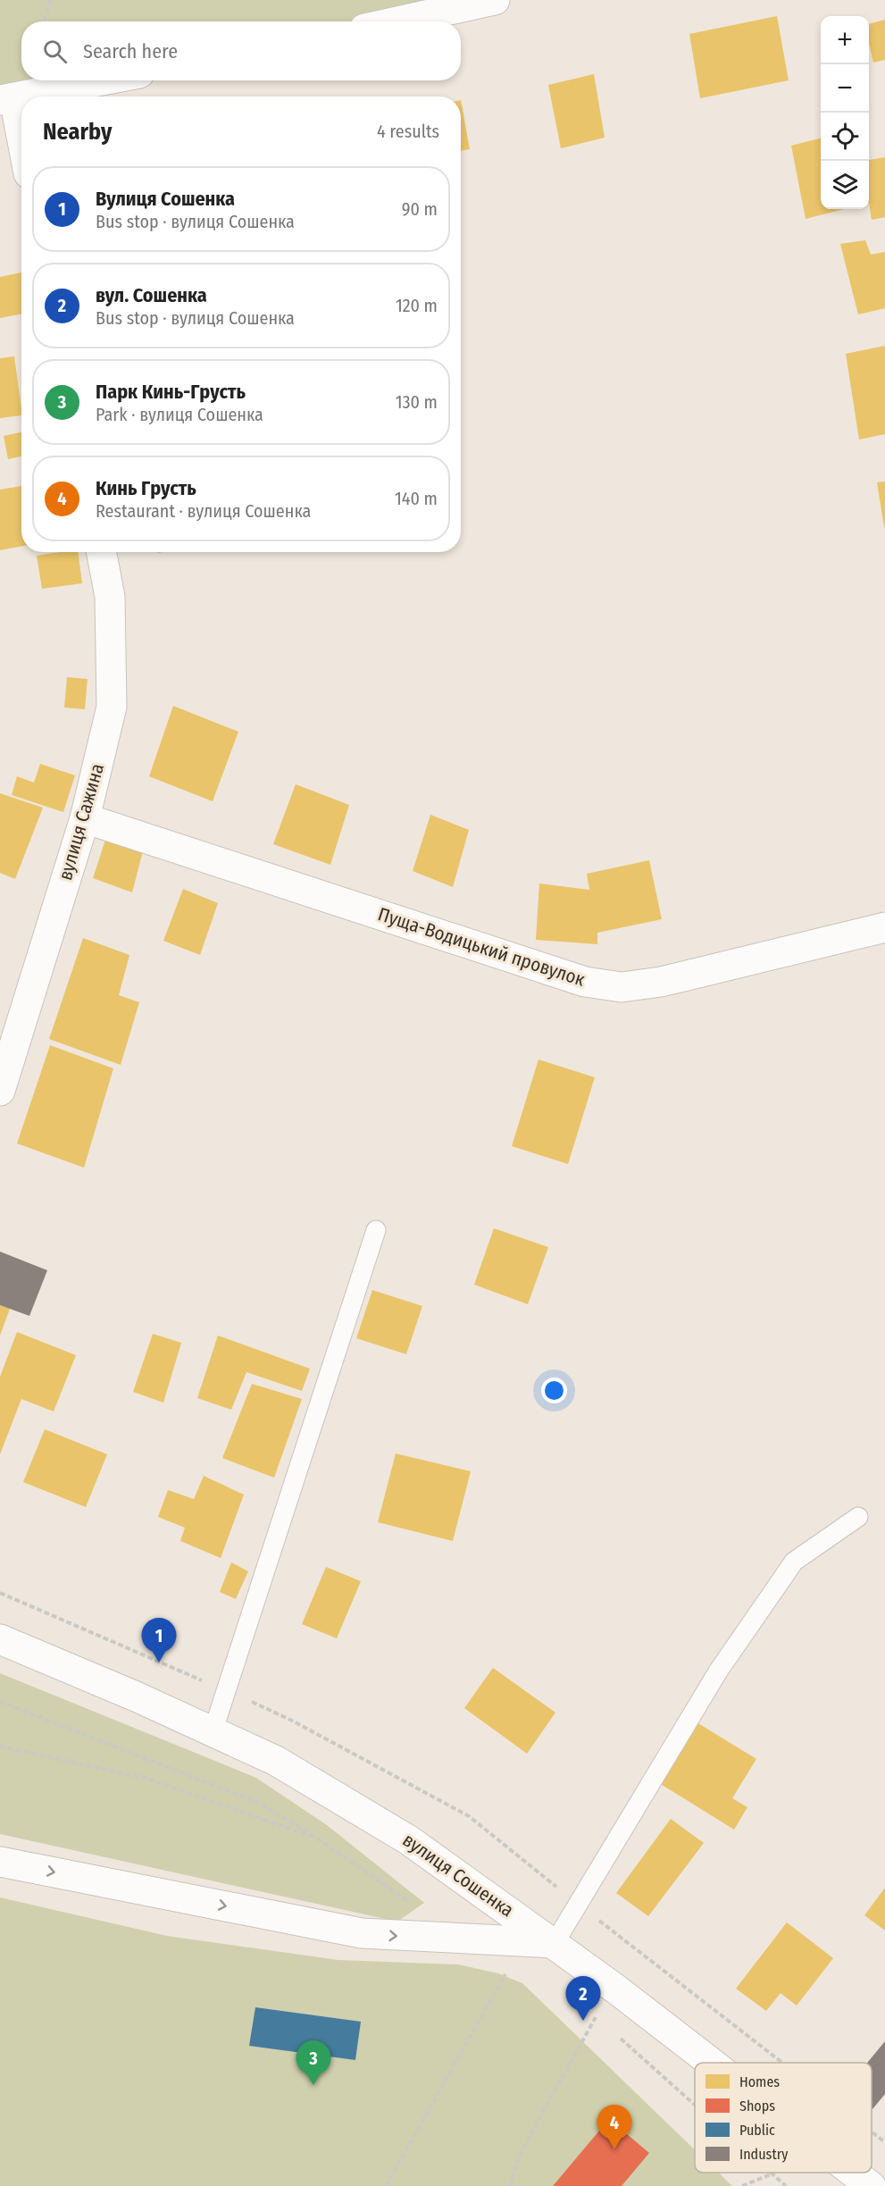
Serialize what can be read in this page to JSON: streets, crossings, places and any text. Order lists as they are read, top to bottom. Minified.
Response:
{"streets":{"street":["вулиця Сажина","Пуща-Водицький провулок","вулиця Сошенка"]},"crossings":[["вулиця Сажина","Пуща-Водицький провулок"]],"legend":["Homes","Shops","Public","Industry"],"page":{"map_buttons":["+","−"],"search":"Search here","heading":["Nearby","4 results"],"list":[{"mark":"1","name":"Вулиця Сошенка","note":"Bus stop · вулиця Сошенка","value":"90 m"},{"mark":"2","name":"вул. Сошенка","note":"Bus stop · вулиця Сошенка","value":"120 m"},{"mark":"3","name":"Парк Кинь-Грусть","note":"Park · вулиця Сошенка","value":"130 m"},{"mark":"4","name":"Кинь Грусть","note":"Restaurant · вулиця Сошенка","value":"140 m"}],"pins":["1","2","3","4"]}}
